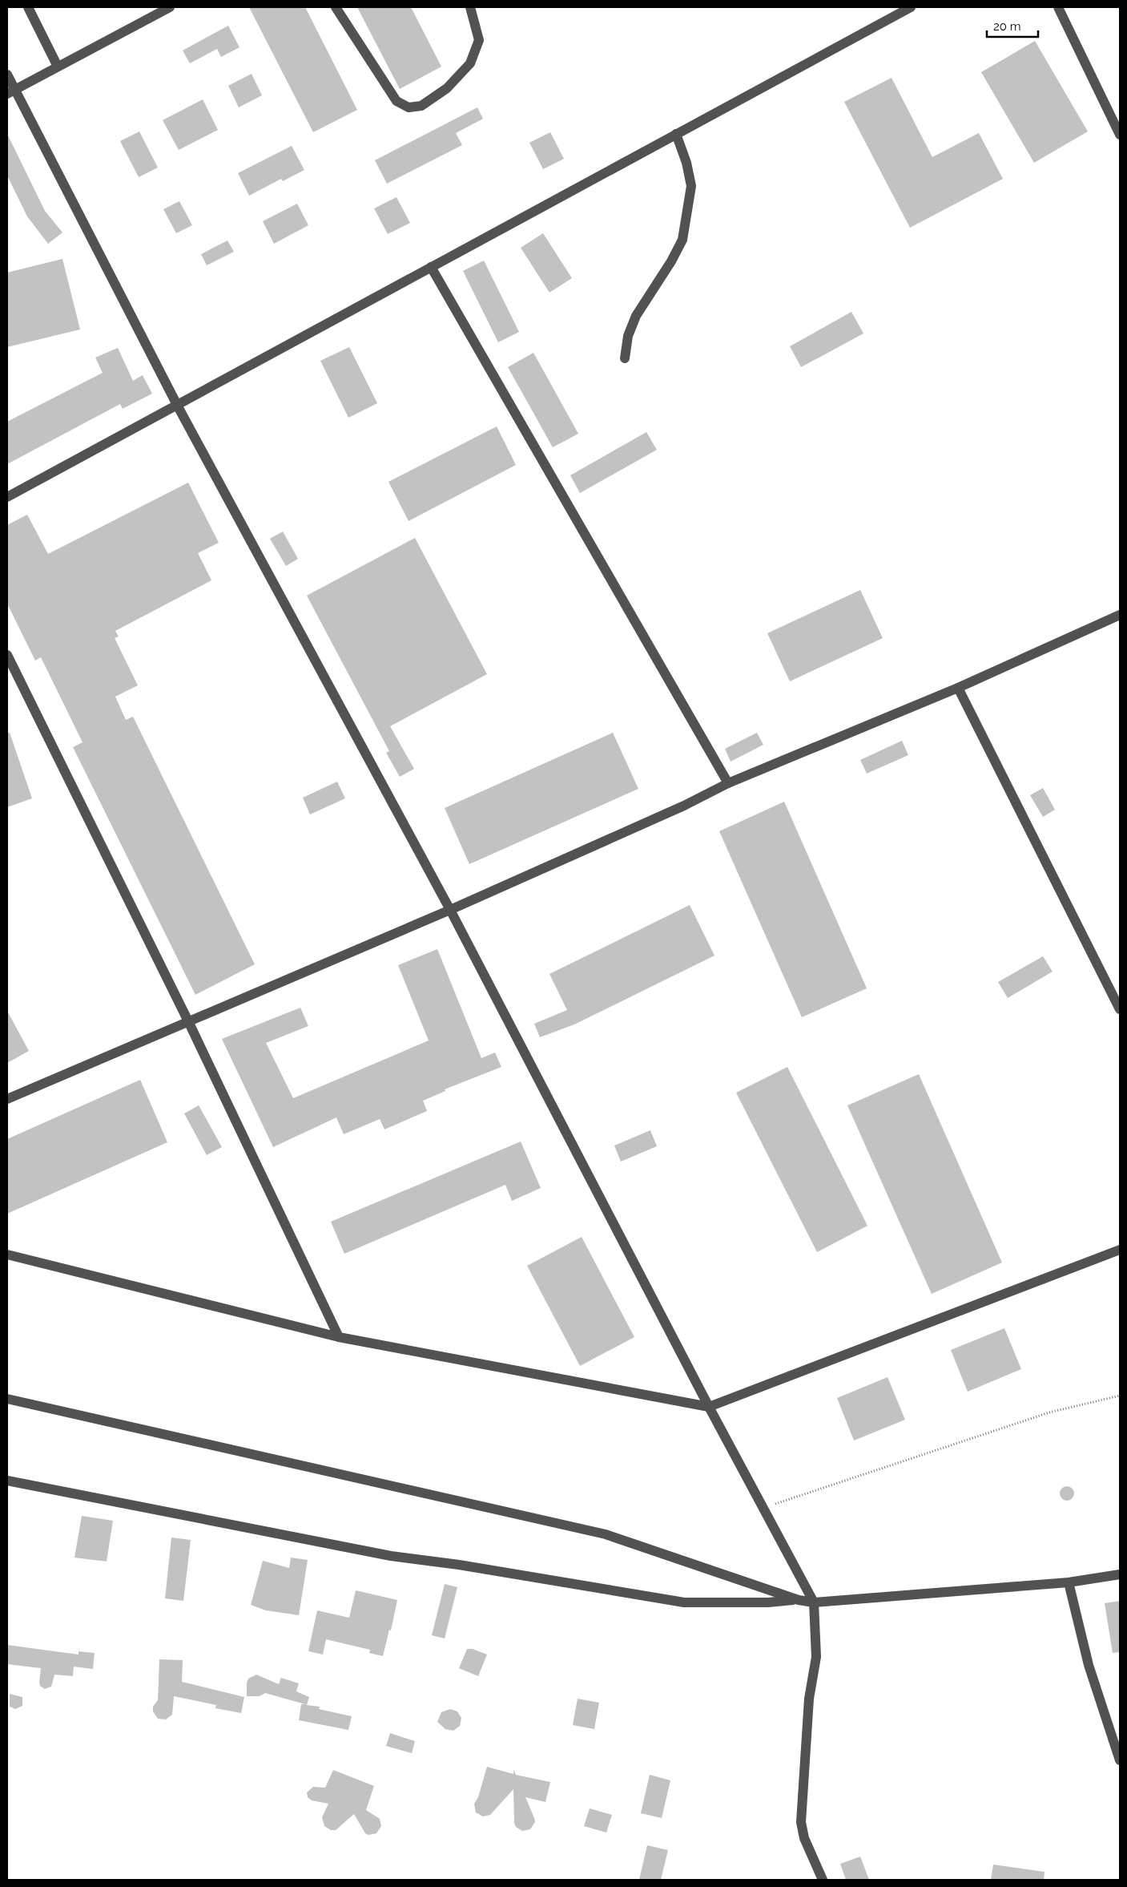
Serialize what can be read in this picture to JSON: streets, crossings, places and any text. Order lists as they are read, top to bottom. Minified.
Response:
{"scale_bar":"20 m"}
